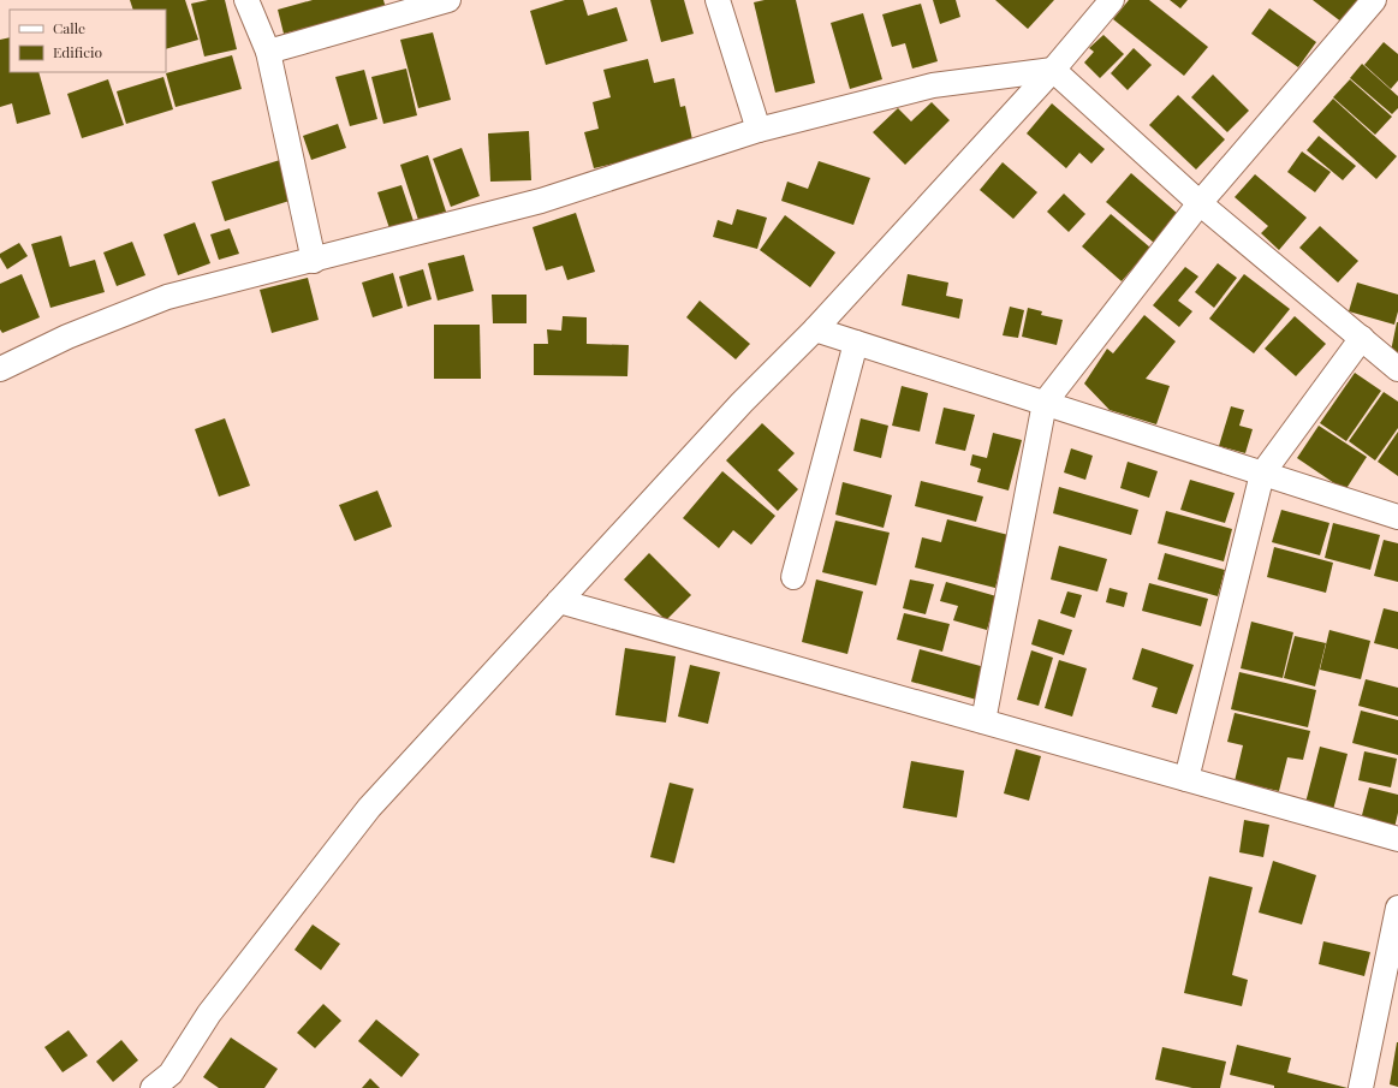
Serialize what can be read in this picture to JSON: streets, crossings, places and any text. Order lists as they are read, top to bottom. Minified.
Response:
{"legend":["Calle","Edificio"]}
